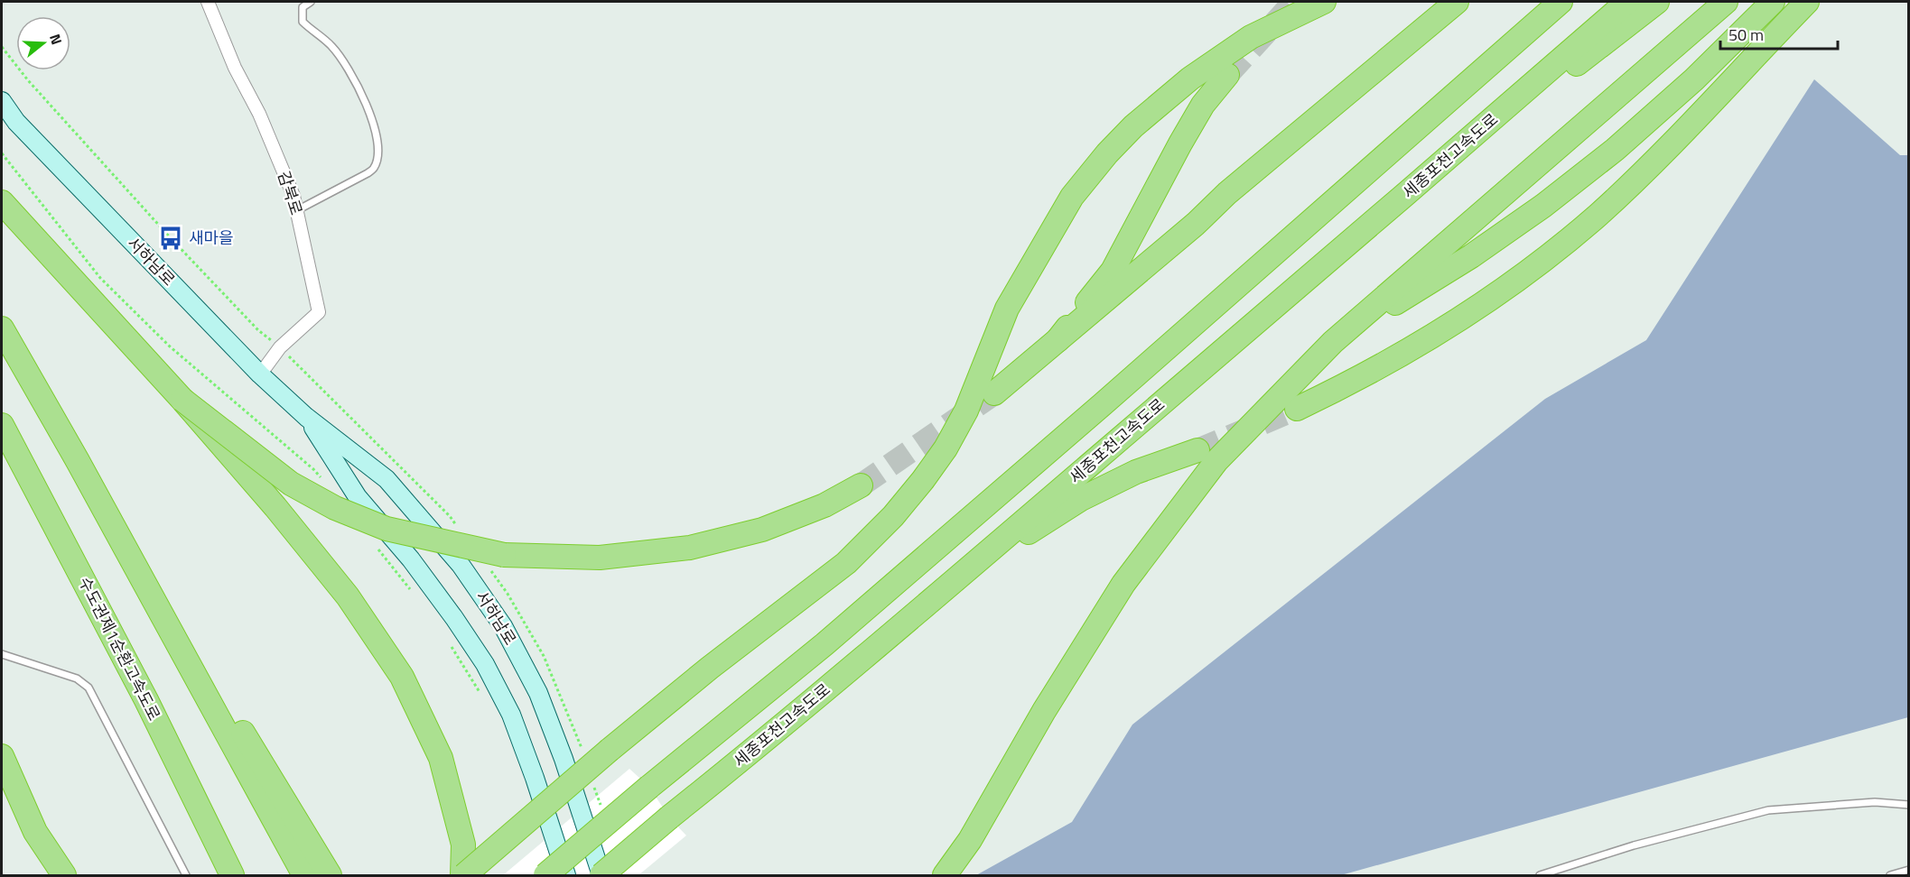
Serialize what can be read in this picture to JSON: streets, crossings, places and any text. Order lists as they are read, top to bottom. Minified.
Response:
{"streets":{"highway":["세종포천고속도로","수도권제1순환고속도로"],"main road":["서하남로"],"street":["감북로"]},"crossings":[["세종포천고속도로","서하남로"],["감북로","서하남로"]],"places":{"bus stop":["새마을"]},"scale_bar":"50 m","north":"right"}
